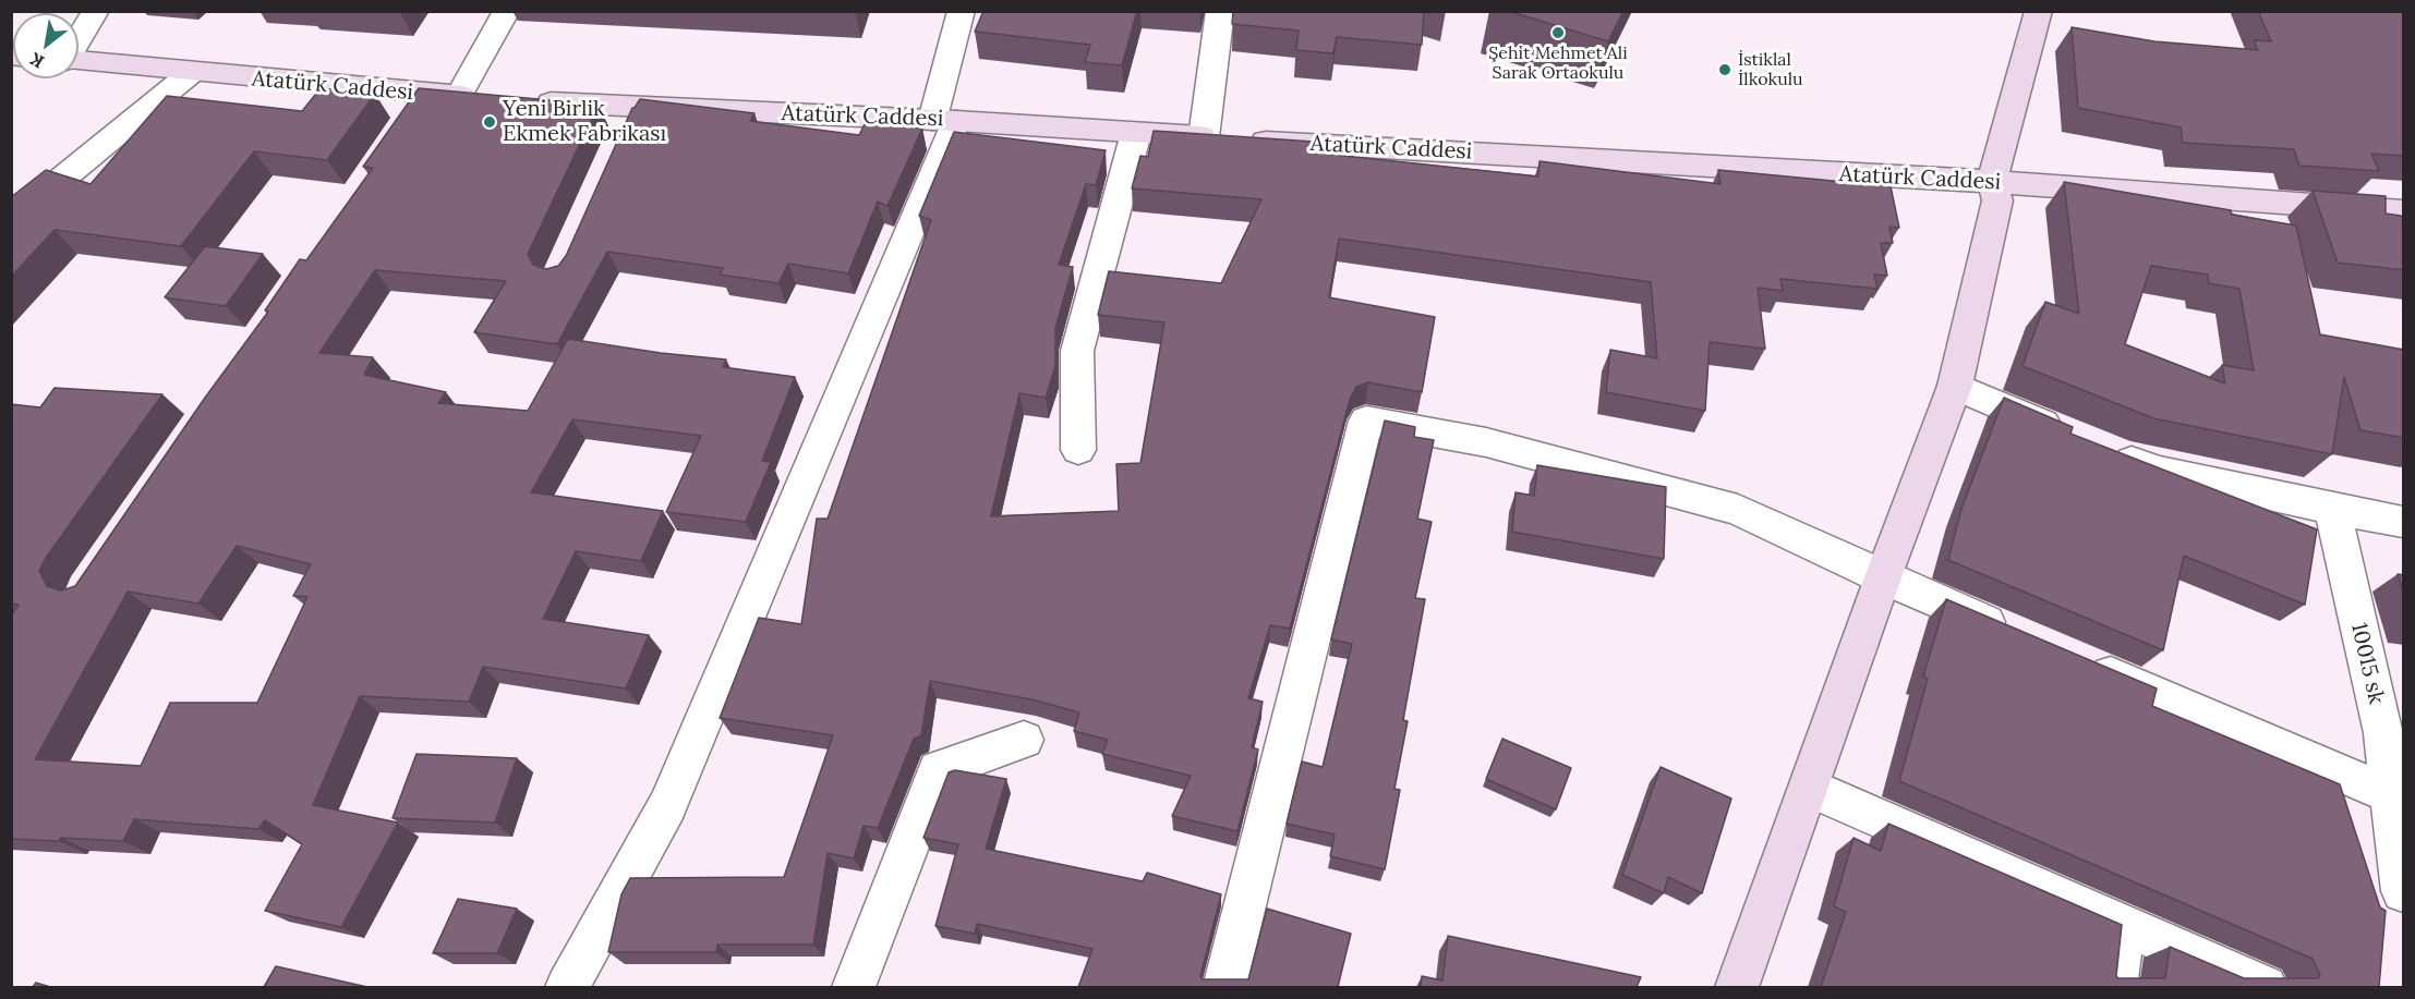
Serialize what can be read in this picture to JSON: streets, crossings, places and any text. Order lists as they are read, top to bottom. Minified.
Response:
{"streets":{"main road":["Atatürk Caddesi"],"street":["10015 sk"]},"places":["Şehit Mehmet Ali Sarak Ortaokulu","İstiklal İlkokulu","Yeni Birlik Ekmek Fabrikası"],"north":"bottom left"}
